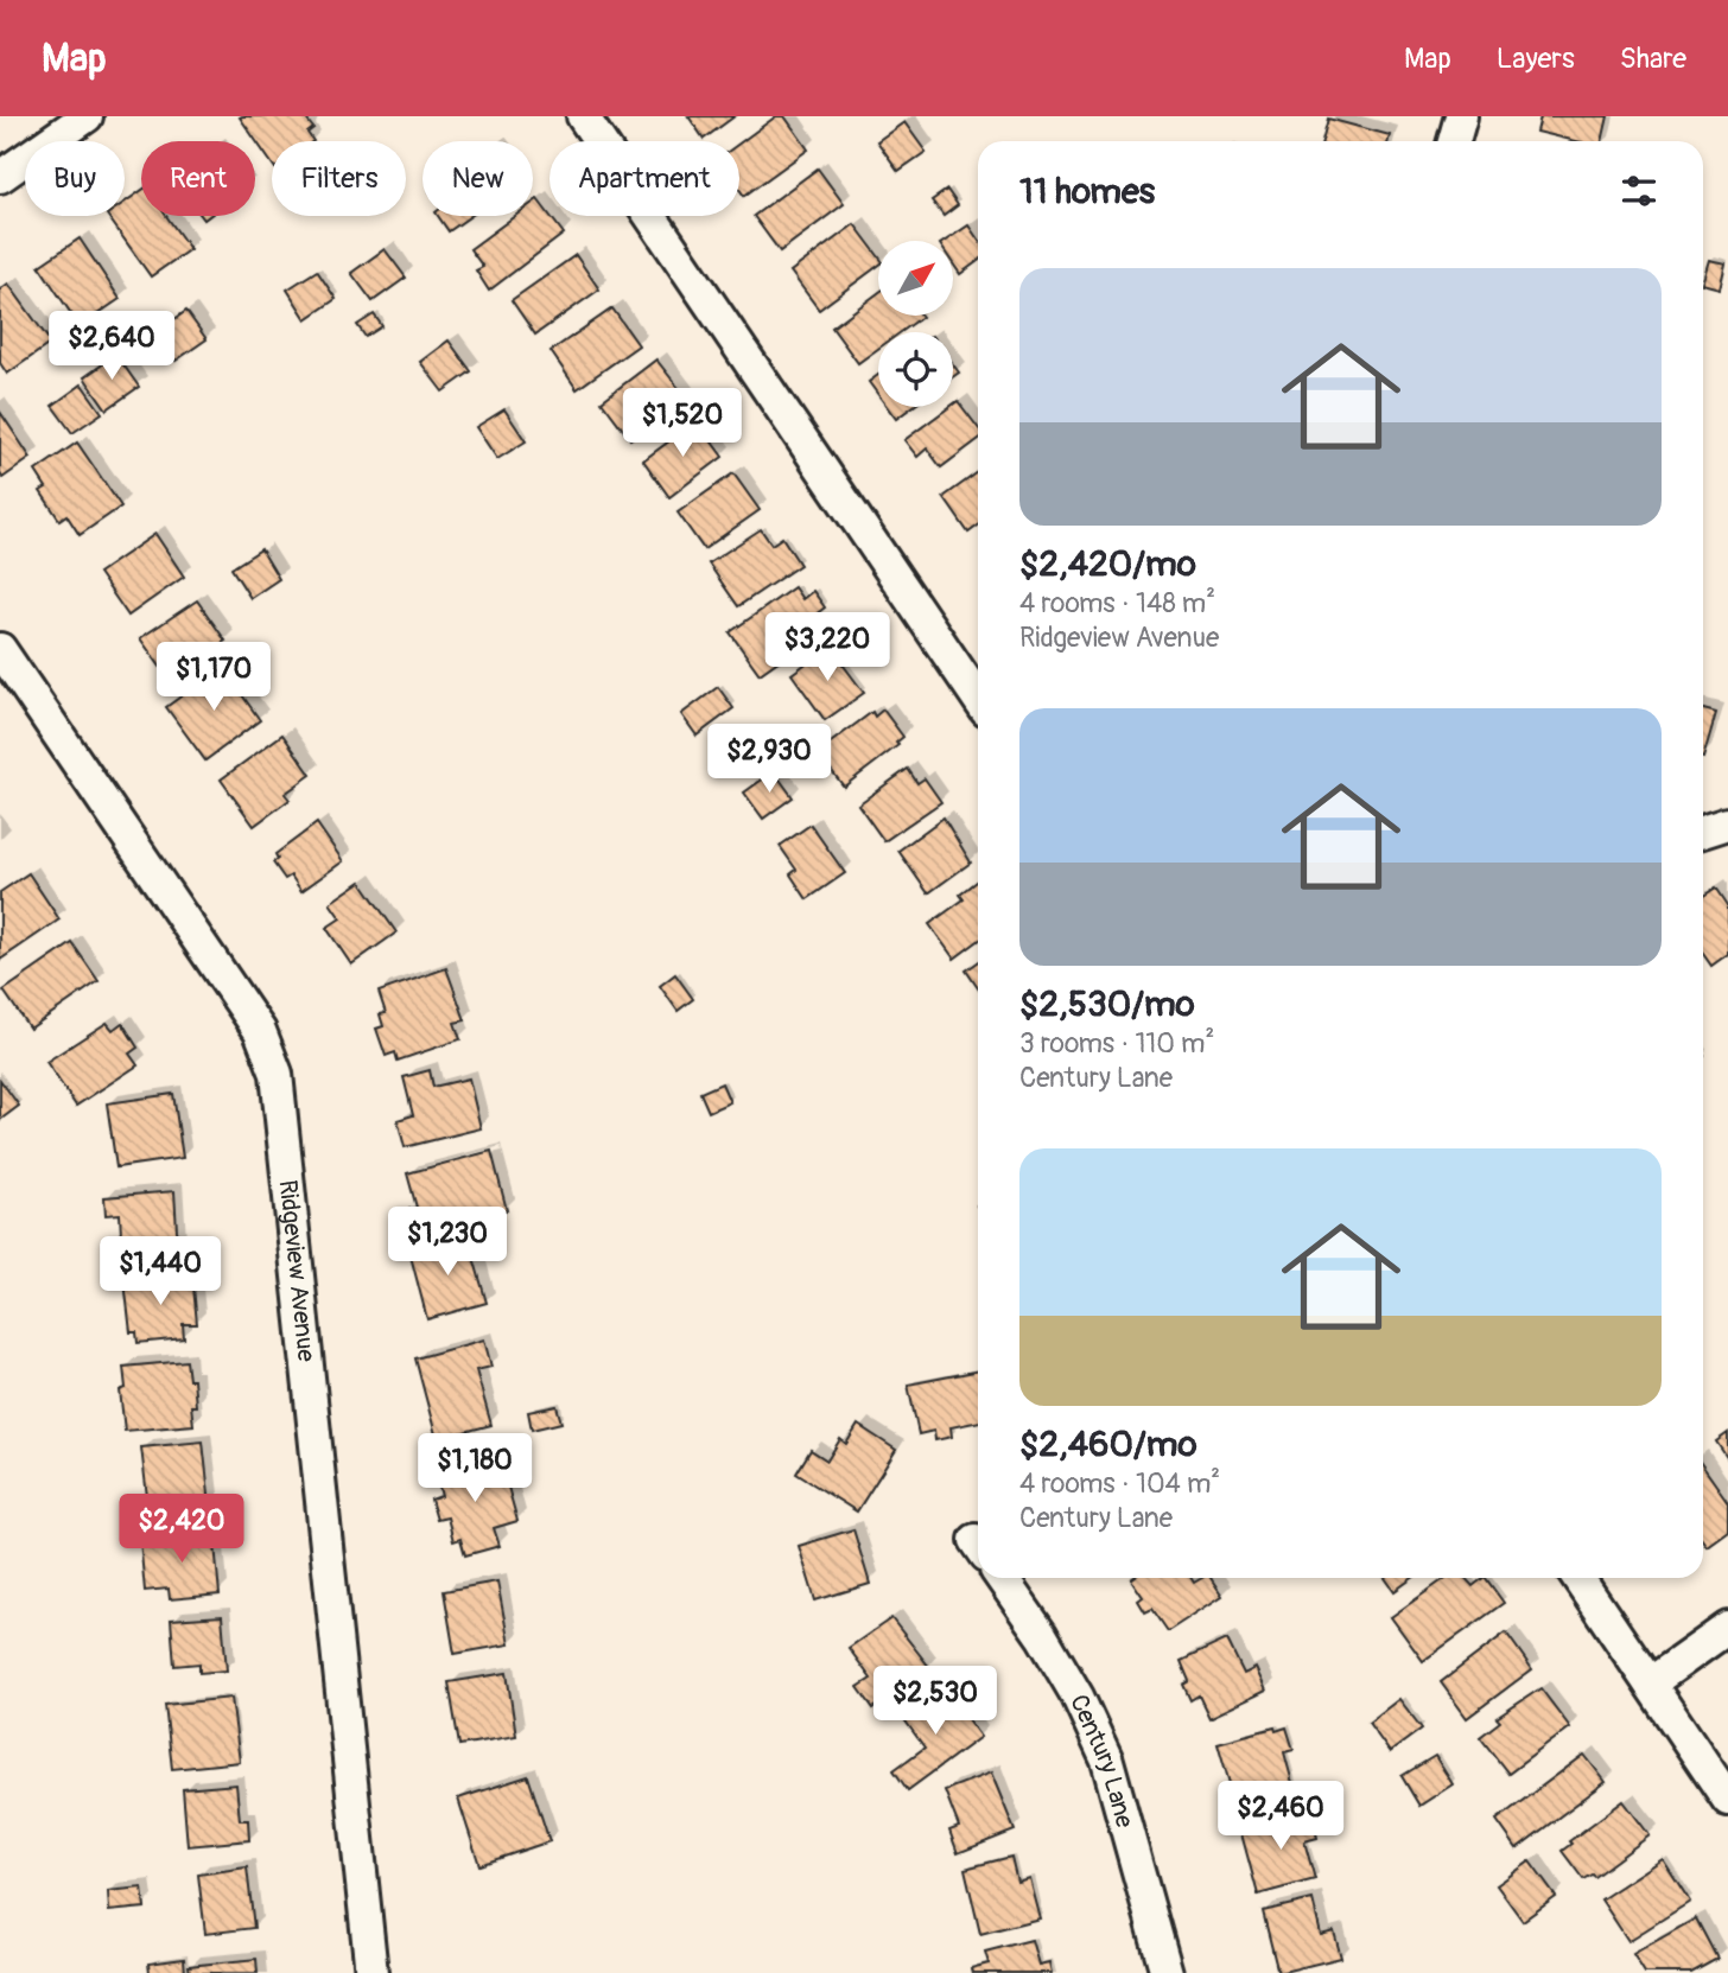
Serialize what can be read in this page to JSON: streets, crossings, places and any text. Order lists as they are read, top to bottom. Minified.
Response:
{"streets":{"street":["Ridgeview Avenue","Century Lane"]},"north":"top right","page":{"header":"Map","nav":["Map","Layers","Share"],"chip":["Buy","Rent","Filters","New","Apartment"],"heading":"11 homes","list":[{"name":"$2,420/mo","note":"4 rooms · 148 m² · Ridgeview Avenue"},{"name":"$2,530/mo","note":"3 rooms · 110 m² · Century Lane"},{"name":"$2,460/mo","note":"4 rooms · 104 m² · Century Lane"}],"price":["$2,640","$1,520","$3,220","$1,170","$2,930","$1,230","$1,440","$1,180","$2,420","$2,530","$2,460"]}}
